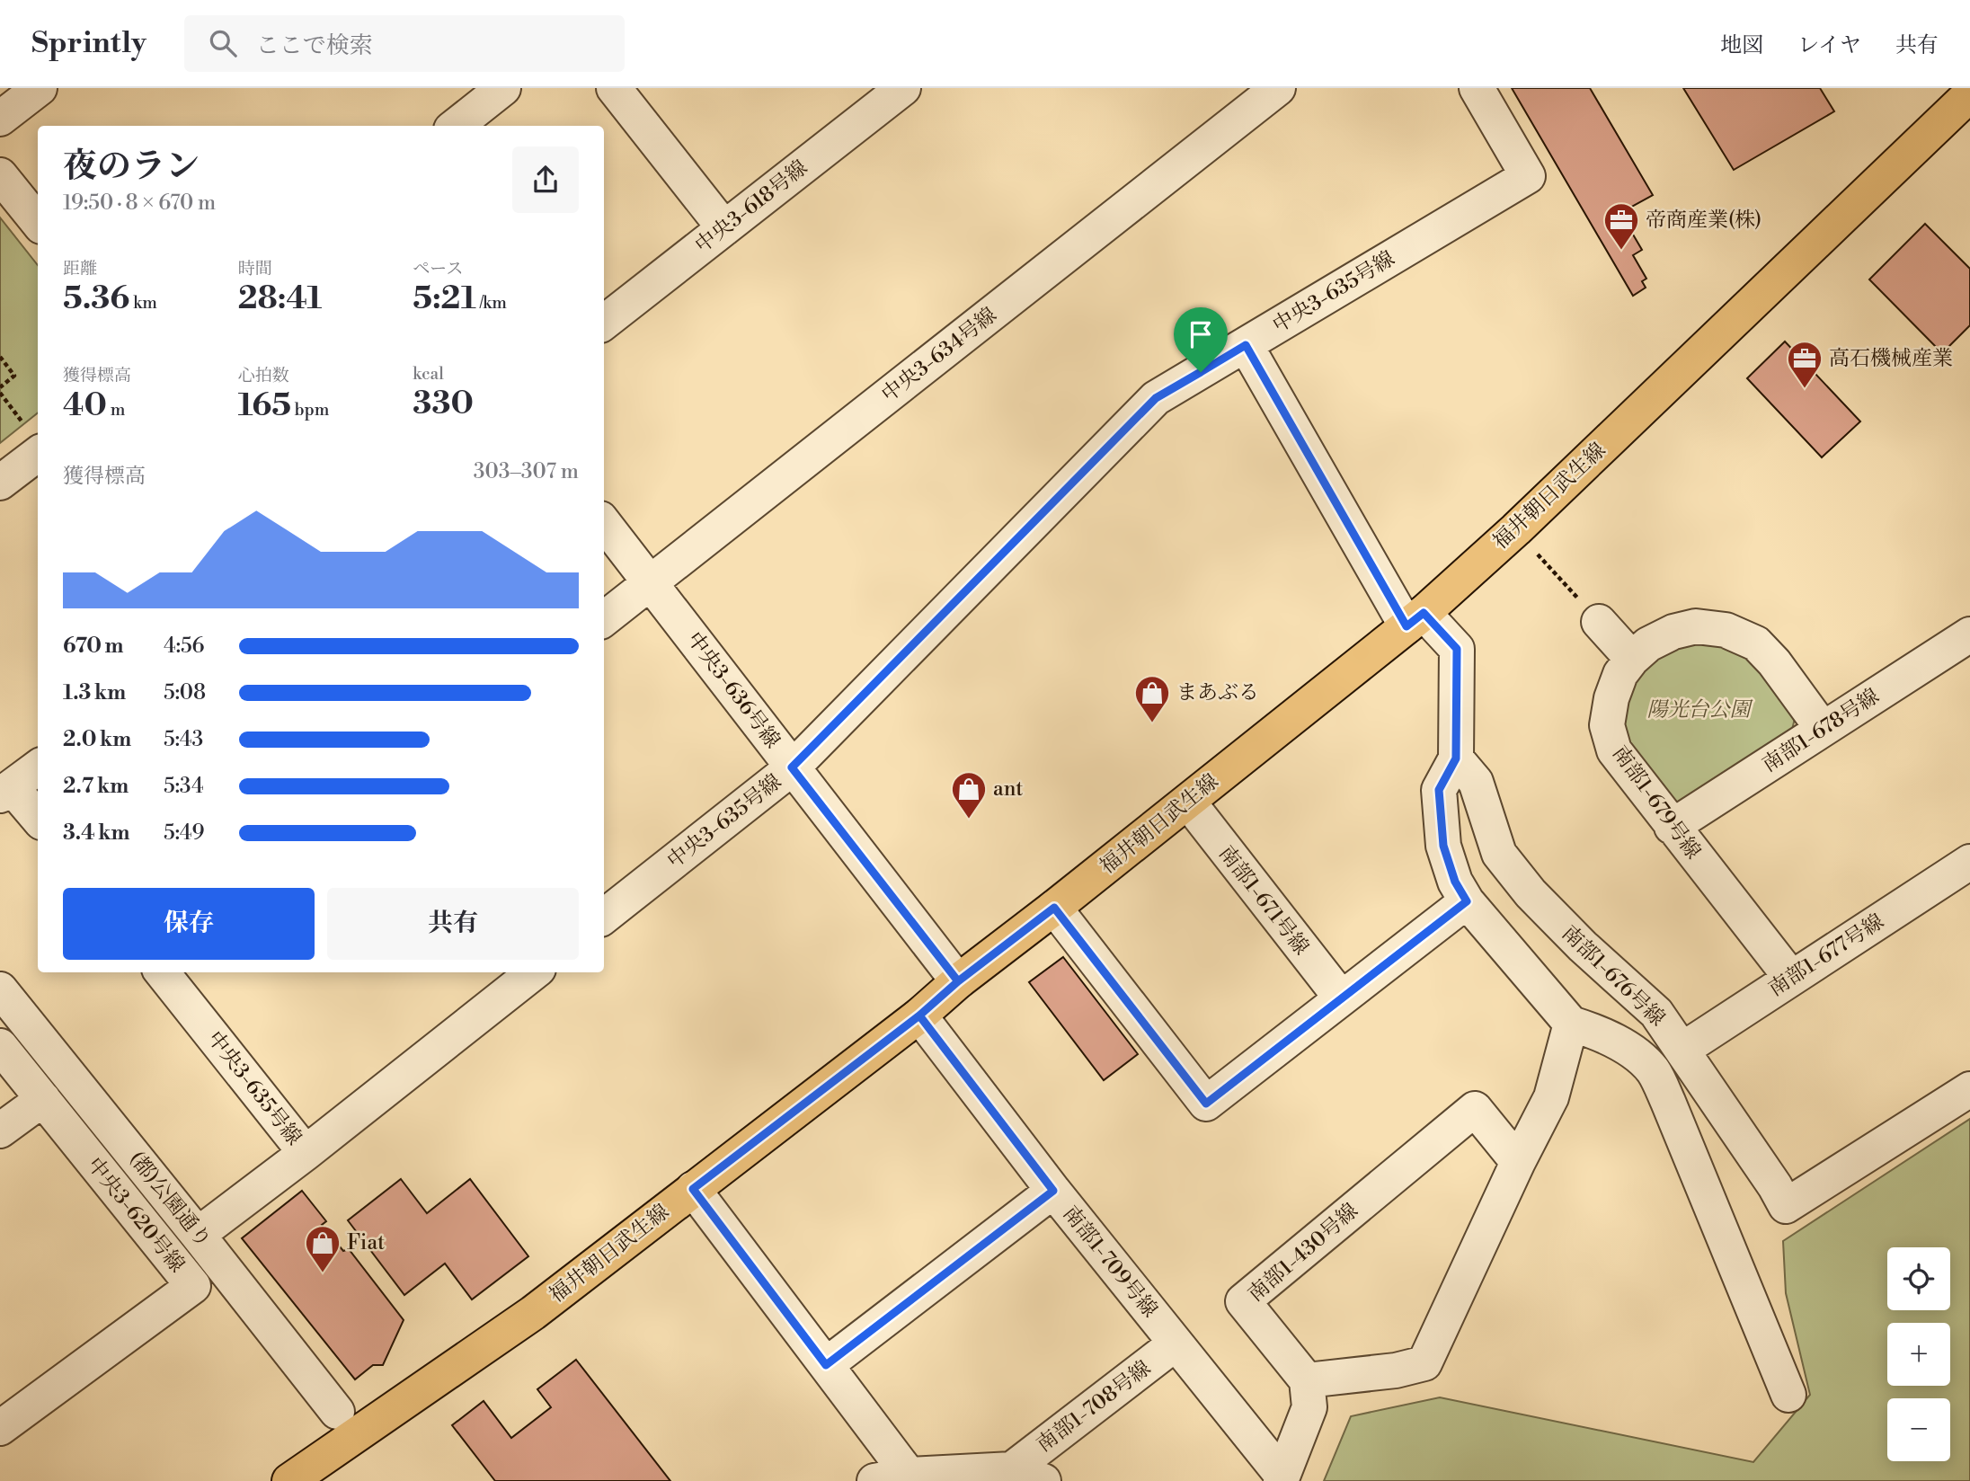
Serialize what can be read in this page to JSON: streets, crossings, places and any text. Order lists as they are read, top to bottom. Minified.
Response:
{"streets":{"main road":["福井朝日武生線"],"street":["中央3-618号線","中央3-635号線","中央3-634号線","中央3-636号線","南部1-678号線","南部1-679号線","南部1-671号線","南部1-677号線","南部1-676号線","(都)公園通り","中央3-620号線","南部1-430号線","南部1-709号線","南部1-708号線"]},"crossings":[["中央3-635号線","中央3-636号線"],["中央3-634号線","中央3-636号線"],["福井朝日武生線","中央3-636号線"],["福井朝日武生線","南部1-671号線"],["福井朝日武生線","南部1-709号線"],["南部1-678号線","南部1-679号線"],["南部1-679号線","南部1-677号線"],["南部1-677号線","南部1-676号線"],["南部1-709号線","南部1-708号線"]],"parks":["陽光台公園"],"places":{"office":["帝商産業(株)","高石機械産業"],"shop":["まあぶる","ant","Fiat"]},"page":{"header":"Sprintly","search":"ここで検索","nav":["地図","レイヤ","共有"],"heading":["夜のラン","19:50 · 8 × 670 m"],"stats":[["距離","5.36 km"],["時間","28:41"],["ペース","5:21 /km"],["獲得標高","40 m"],["心拍数","165 bpm"],["kcal","330"]],"chart":["獲得標高","303–307 m"],"list":[{"name":"670 m","note":"4:56"},{"name":"1.3 km","note":"5:08"},{"name":"2.0 km","note":"5:43"},{"name":"2.7 km","note":"5:34"},{"name":"3.4 km","note":"5:49"}],"buttons":["保存","共有"],"map_buttons":["+","−"]}}
